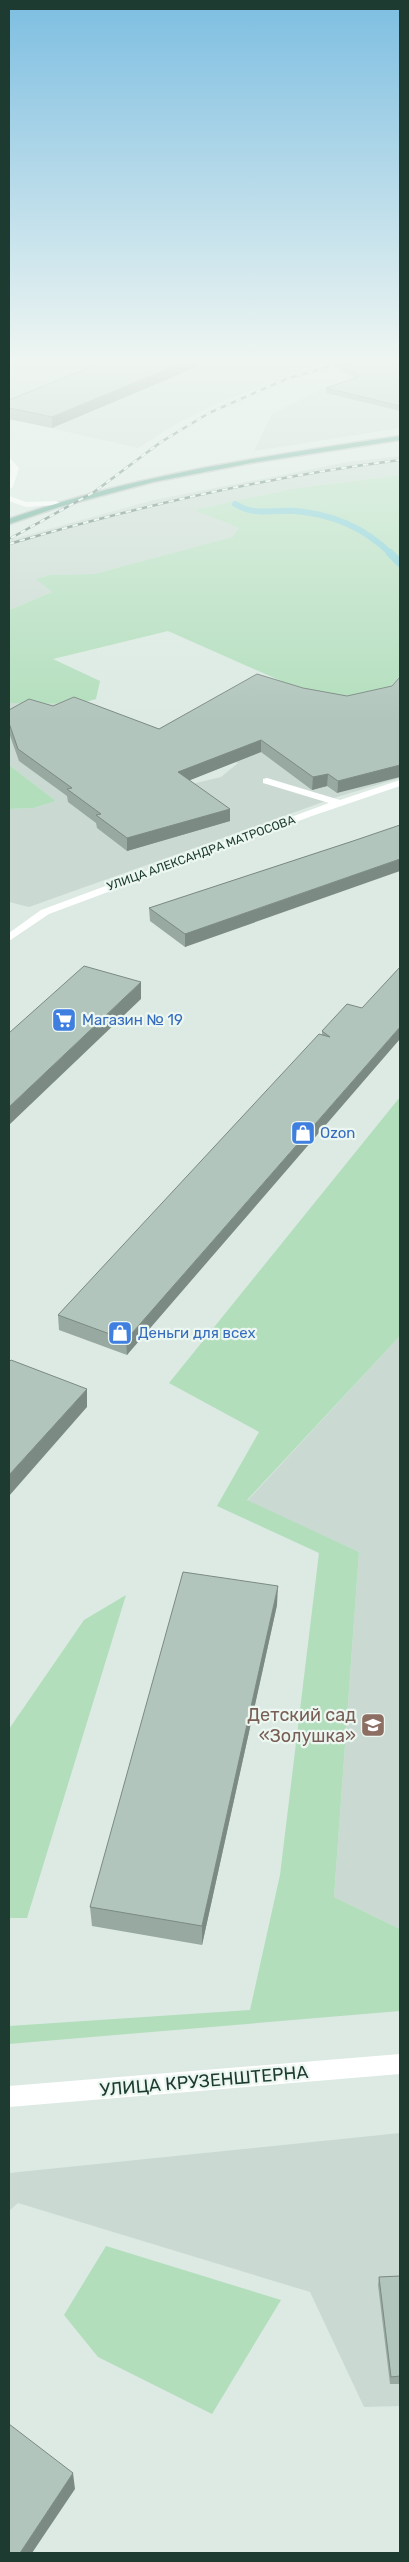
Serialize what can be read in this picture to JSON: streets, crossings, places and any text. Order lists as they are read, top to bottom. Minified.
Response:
{"streets":{"street":["УЛИЦА АЛЕКСАНДРА МАТРОСОВА","УЛИЦА КРУЗЕНШТЕРНА"]},"places":{"supermarket":["Магазин № 19"],"shop":["Ozon","Деньги для всех"],"school or university":["Детский сад «Золушка»"]}}
